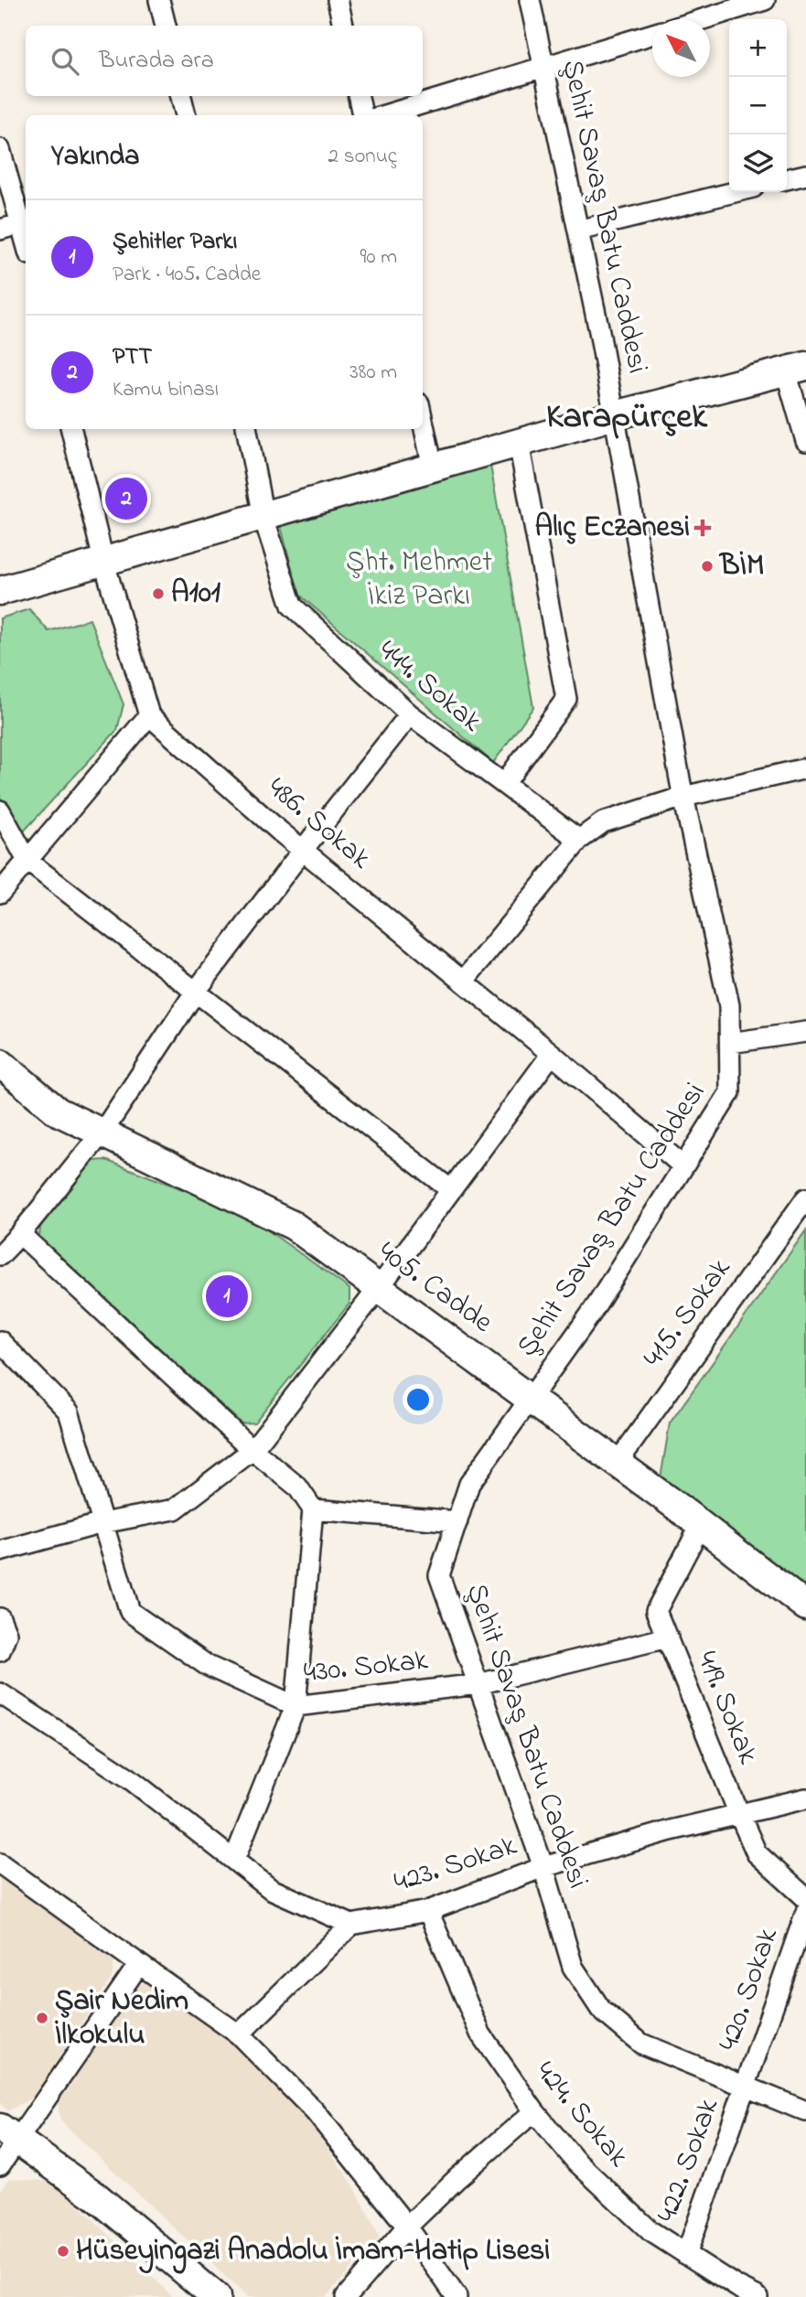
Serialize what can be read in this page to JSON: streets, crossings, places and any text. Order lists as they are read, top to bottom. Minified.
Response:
{"streets":{"street":["Şehit Savaş Batu Caddesi","444. Sokak","486. Sokak","405. Cadde","415. Sokak","430. Sokak","419. Sokak","423. Sokak","420. Sokak","424. Sokak","422. Sokak"]},"crossings":[["Şehit Savaş Batu Caddesi","486. Sokak"],["Şehit Savaş Batu Caddesi","405. Cadde"],["Şehit Savaş Batu Caddesi","430. Sokak"],["Şehit Savaş Batu Caddesi","423. Sokak"],["Şehit Savaş Batu Caddesi","420. Sokak"],["Şehit Savaş Batu Caddesi","422. Sokak"],["405. Cadde","415. Sokak"],["405. Cadde","419. Sokak"],["430. Sokak","419. Sokak"],["419. Sokak","423. Sokak"],["423. Sokak","424. Sokak"],["420. Sokak","422. Sokak"],["424. Sokak","422. Sokak"]],"districts":["Karapürçek"],"parks":["Şht. Mehmet İkiz Parkı"],"places":{"health":["Alıç Eczanesi"],"other":["BİM","A101","Şair Nedim İlkokulu","Hüseyingazi Anadolu İmam-Hatip Lisesi"]},"north":"top left","page":{"map_buttons":["+","−"],"search":"Burada ara","heading":["Yakında","2 sonuç"],"list":[{"mark":"1","name":"Şehitler Parkı","note":"Park · 405. Cadde","value":"90 m"},{"mark":"2","name":"PTT","note":"Kamu binası","value":"380 m"}],"pins":["2","1"]}}
